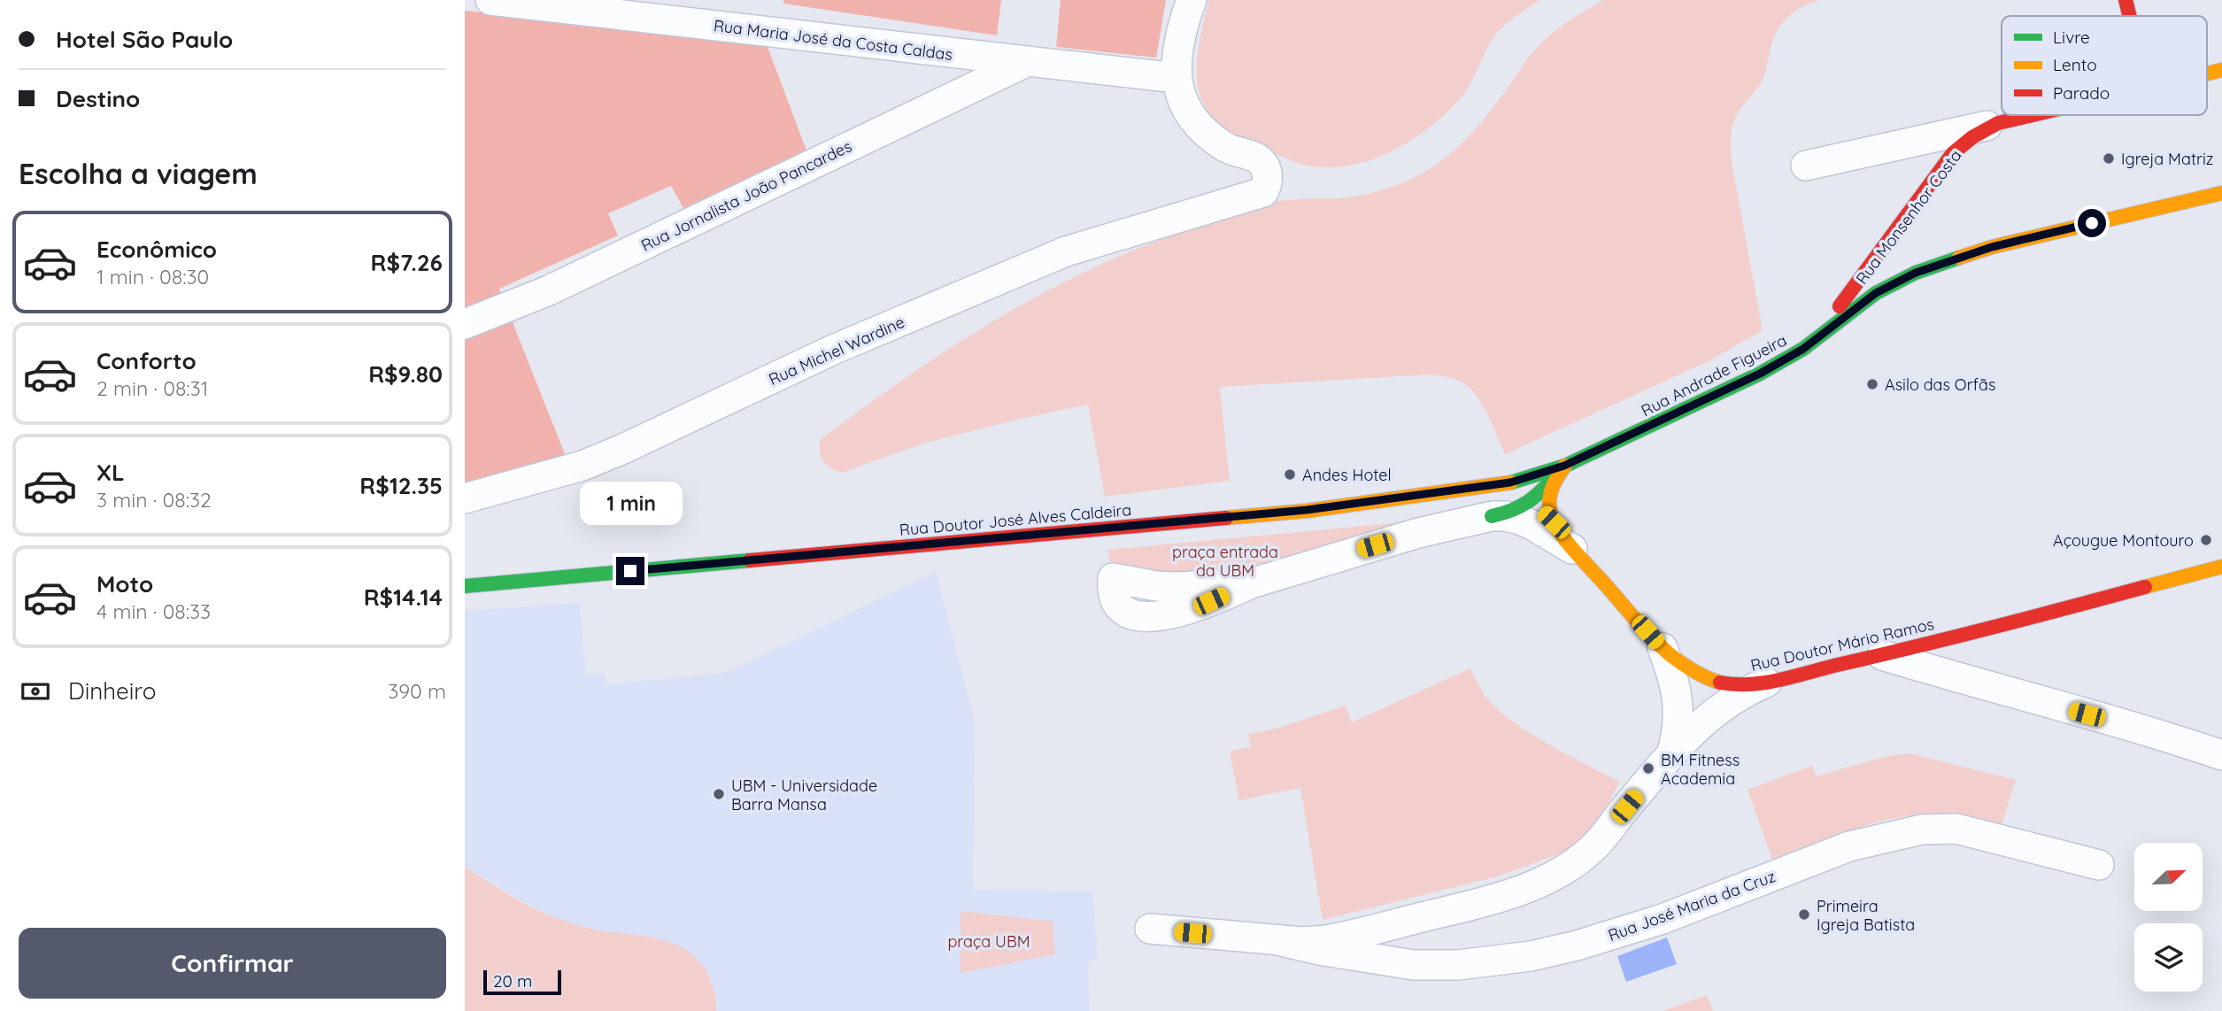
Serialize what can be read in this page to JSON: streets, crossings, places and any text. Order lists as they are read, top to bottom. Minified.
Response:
{"streets":{"street":["Rua Maria José da Costa Caldas","Rua Jornalista João Pancardes","Rua Monsenhor Costa","Rua Michel Wardine","Rua Andrade Figueira","Rua Doutor José Alves Caldeira","Rua Doutor Mário Ramos","Rua José Maria da Cruz"]},"crossings":[["Rua Maria José da Costa Caldas","Rua Jornalista João Pancardes"],["Rua Maria José da Costa Caldas","Rua Michel Wardine"],["Rua Monsenhor Costa","Rua Andrade Figueira"],["Rua Andrade Figueira","Rua Doutor José Alves Caldeira"],["Rua Doutor José Alves Caldeira","Rua Doutor Mário Ramos"],["Rua Doutor Mário Ramos","Rua José Maria da Cruz"]],"parks":["praça entrada da UBM","praça UBM"],"places":["Igreja Matriz","Asilo das Orfãs","Andes Hotel","Açougue Montouro","BM Fitness Academia","UBM - Universidade Barra Mansa","Primeira Igreja Batista"],"legend":["Livre","Lento","Parado"],"scale_bar":"20 m","north":"top right","page":{"banner":["Hotel São Paulo","Destino"],"heading":"Escolha a viagem","list":[{"name":"Econômico","note":"1 min · 08:30","value":"R$7.26"},{"name":"Conforto","note":"2 min · 08:31","value":"R$9.80"},{"name":"XL","note":"3 min · 08:32","value":"R$12.35"},{"name":"Moto","note":"4 min · 08:33","value":"R$14.14"}],"bubble":"1 min","pay":["Dinheiro","390 m"],"buttons":"Confirmar","scale":"20 m"}}
